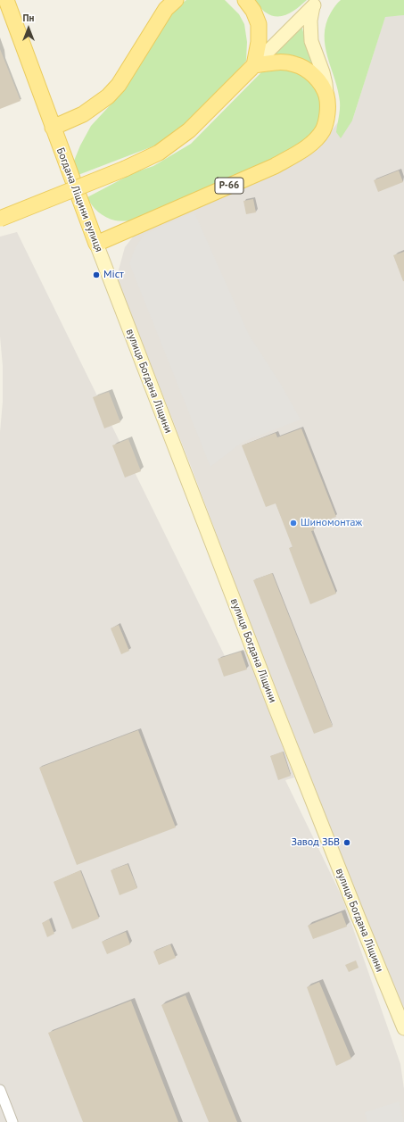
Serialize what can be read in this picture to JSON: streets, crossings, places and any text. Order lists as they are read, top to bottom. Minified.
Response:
{"streets":{"main road":["Р-66","Богдана Ліщини вулиця","вулиця Богдана Ліщини"]},"crossings":[["Р-66","Богдана Ліщини вулиця"],["Богдана Ліщини вулиця","вулиця Богдана Ліщини"]],"places":["Міст","Шиномонтаж","Завод ЗБВ"],"north":"top"}
